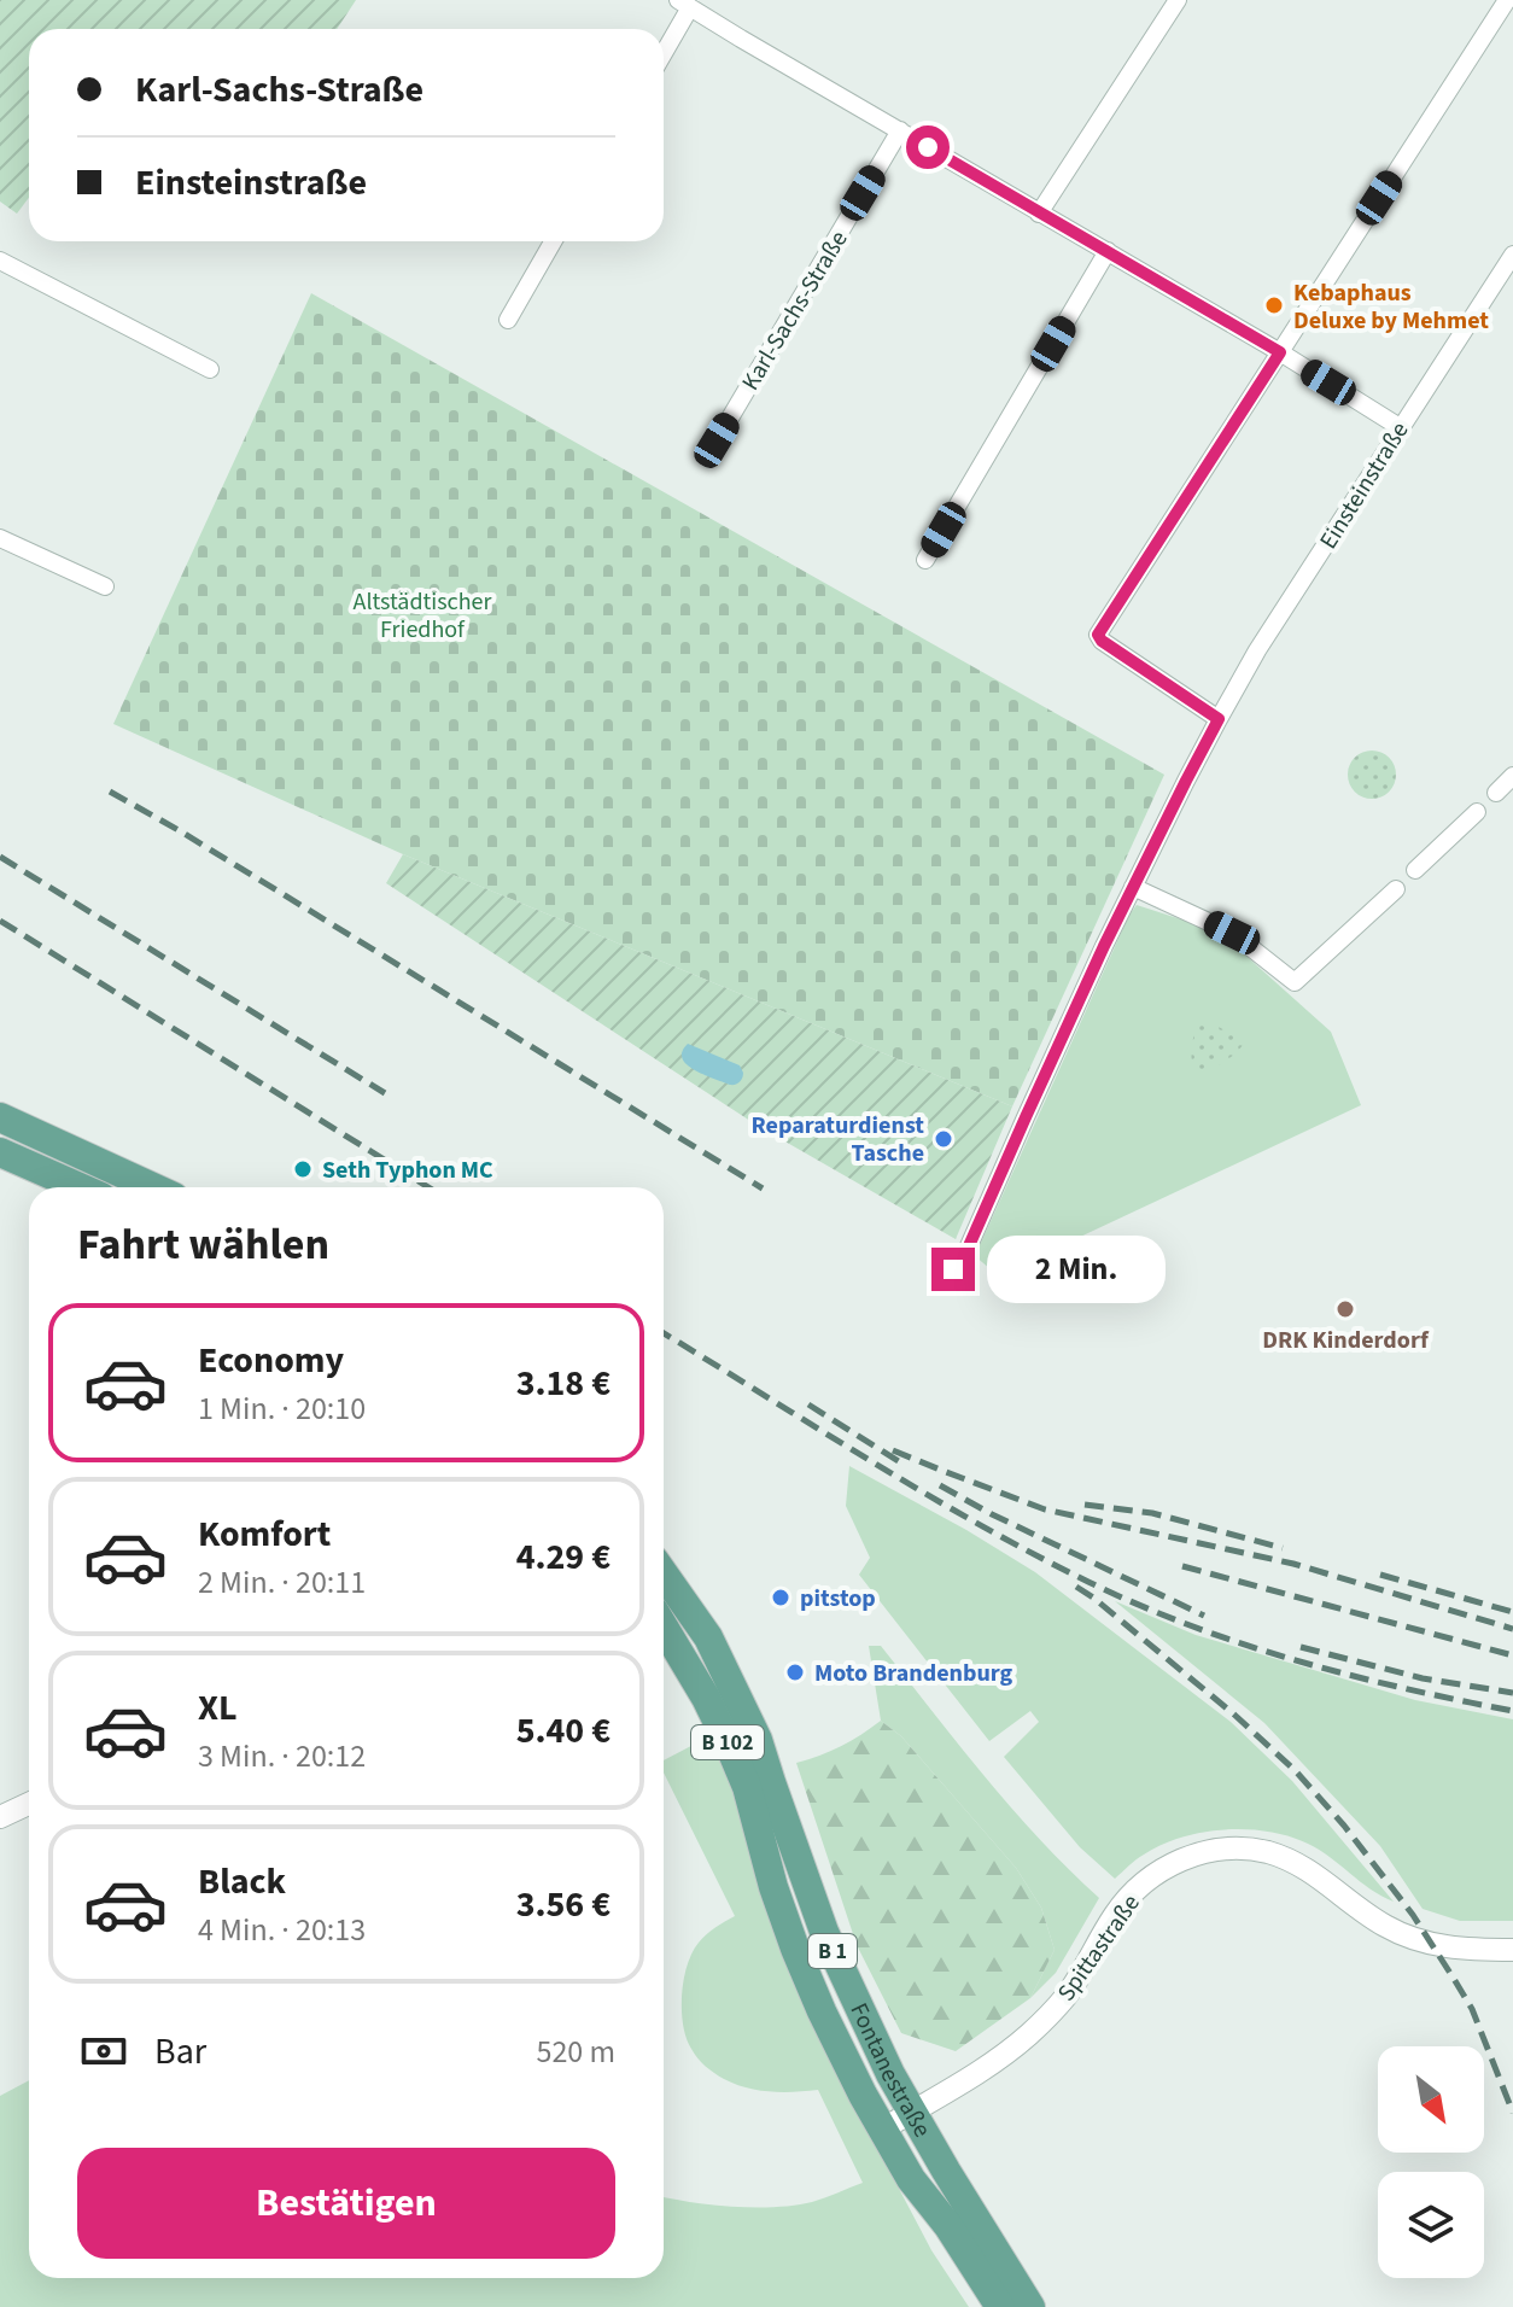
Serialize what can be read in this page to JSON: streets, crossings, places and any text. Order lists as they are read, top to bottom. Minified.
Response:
{"streets":{"main road":["B 102","B 1","Fontanestraße"],"street":["Karl-Sachs-Straße","Einsteinstraße","Spittastraße"]},"crossings":[["Spittastraße","Fontanestraße"]],"parks":["Altstädtischer Friedhof"],"places":["Kebaphaus Deluxe by Mehmet","Reparaturdienst Tasche","Seth Typhon MC","DRK Kinderdorf","pitstop","Moto Brandenburg"],"north":"bottom right","page":{"banner":["Karl-Sachs-Straße","Einsteinstraße"],"heading":"Fahrt wählen","bubble":"2 Min.","list":[{"name":"Economy","note":"1 Min. · 20:10","value":"3.18 €"},{"name":"Komfort","note":"2 Min. · 20:11","value":"4.29 €"},{"name":"XL","note":"3 Min. · 20:12","value":"5.40 €"},{"name":"Black","note":"4 Min. · 20:13","value":"3.56 €"}],"pay":["Bar","520 m"],"buttons":"Bestätigen"}}
